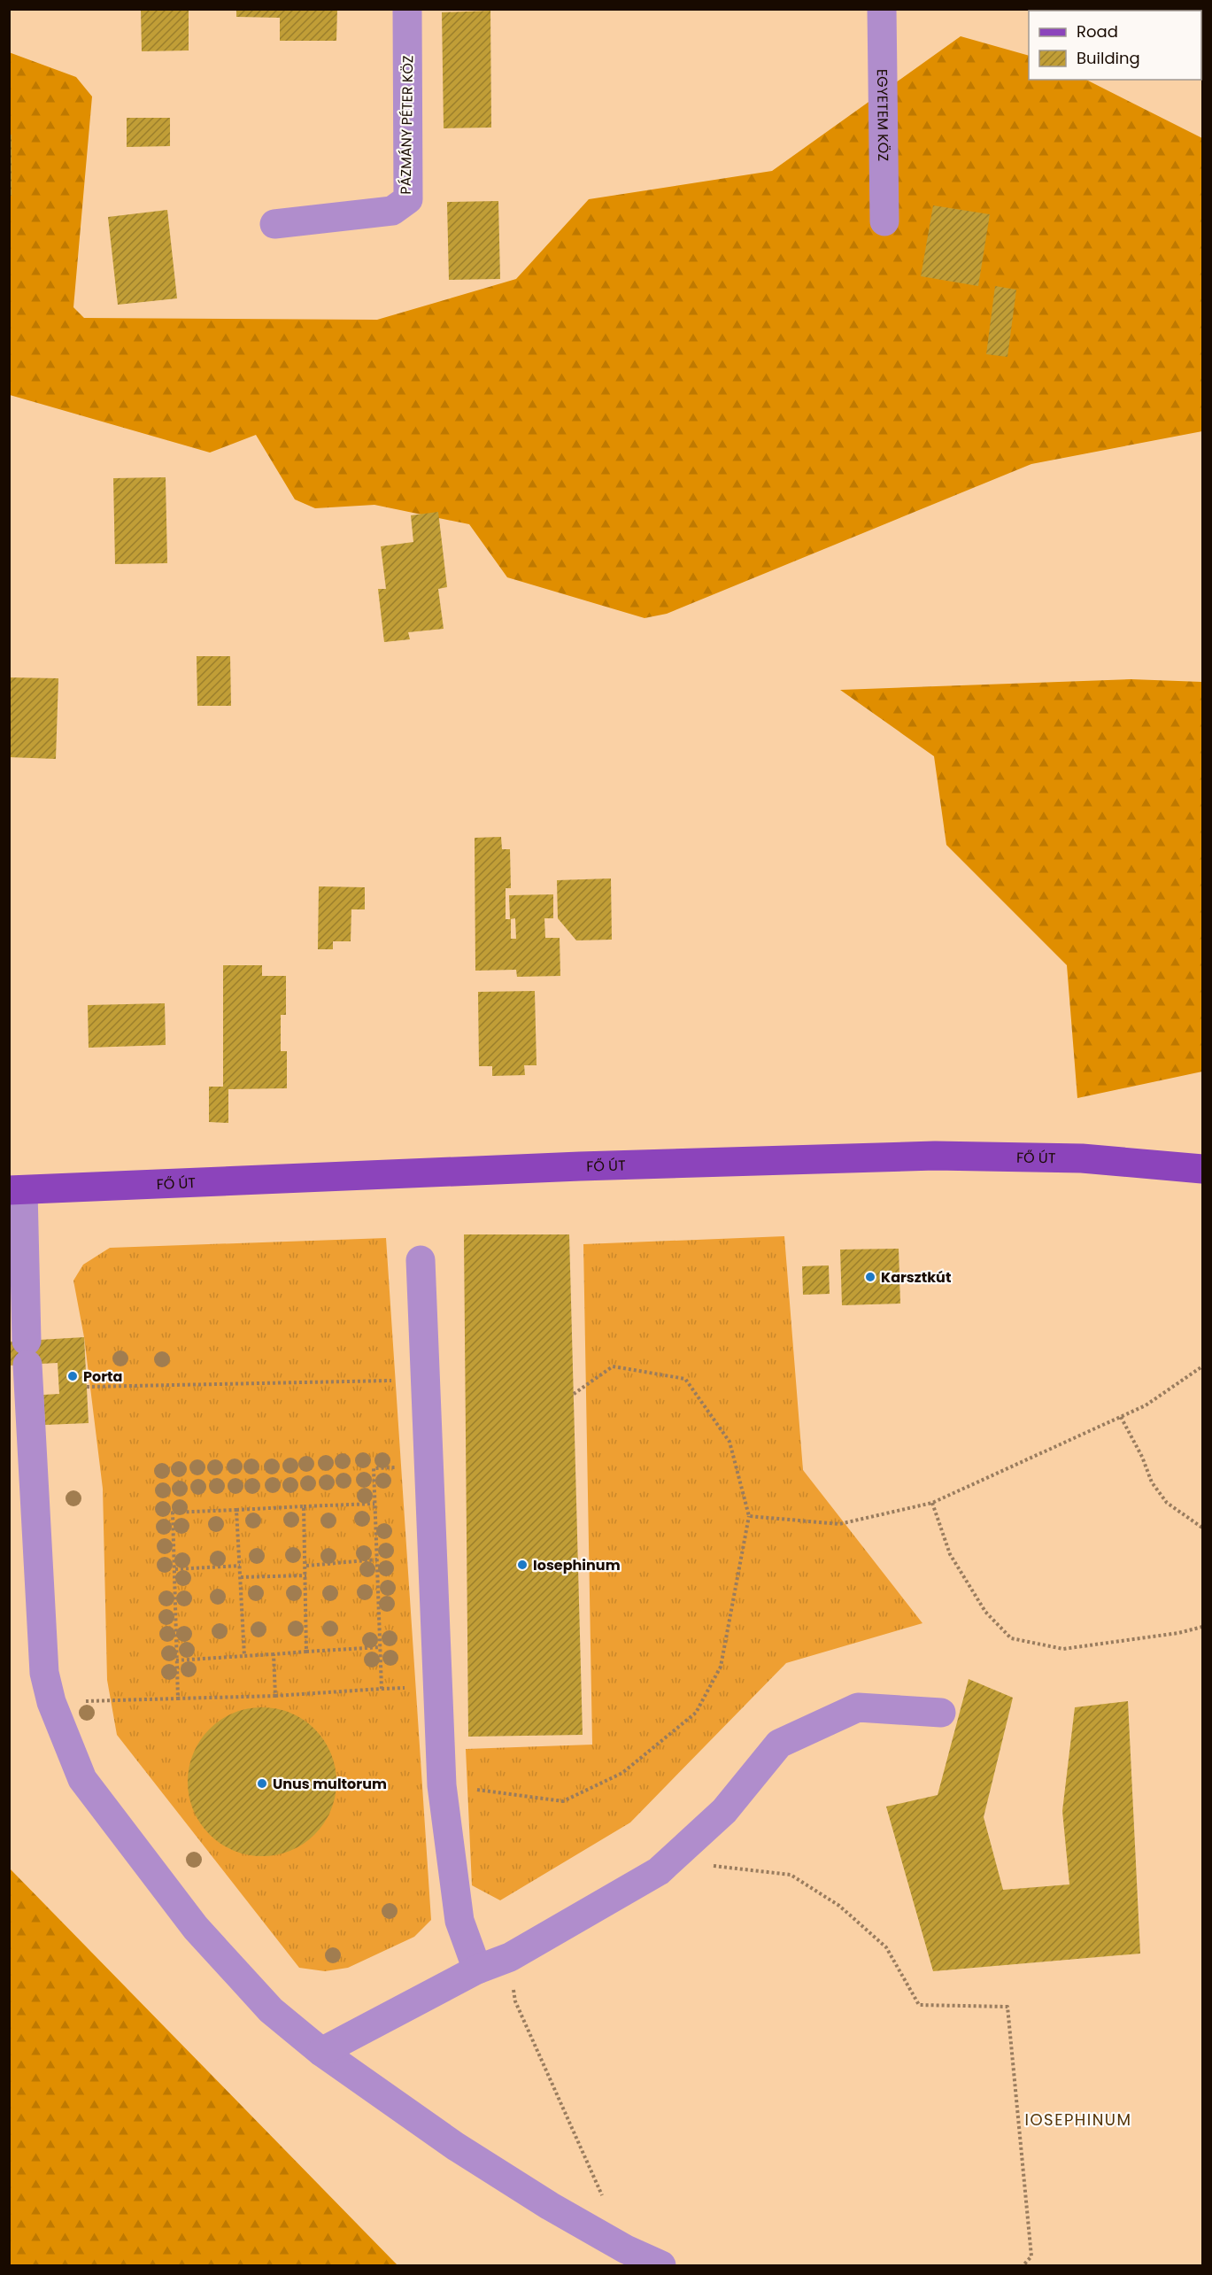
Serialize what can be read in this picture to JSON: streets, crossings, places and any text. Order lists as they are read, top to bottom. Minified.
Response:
{"streets":{"main road":["FŐ ÚT"],"street":["EGYETEM KÖZ","PÁZMÁNY PÉTER KÖZ"]},"districts":["IOSEPHINUM"],"places":["Karsztkút","Porta","Iosephinum","Unus multorum"],"legend":["Road","Building"]}
